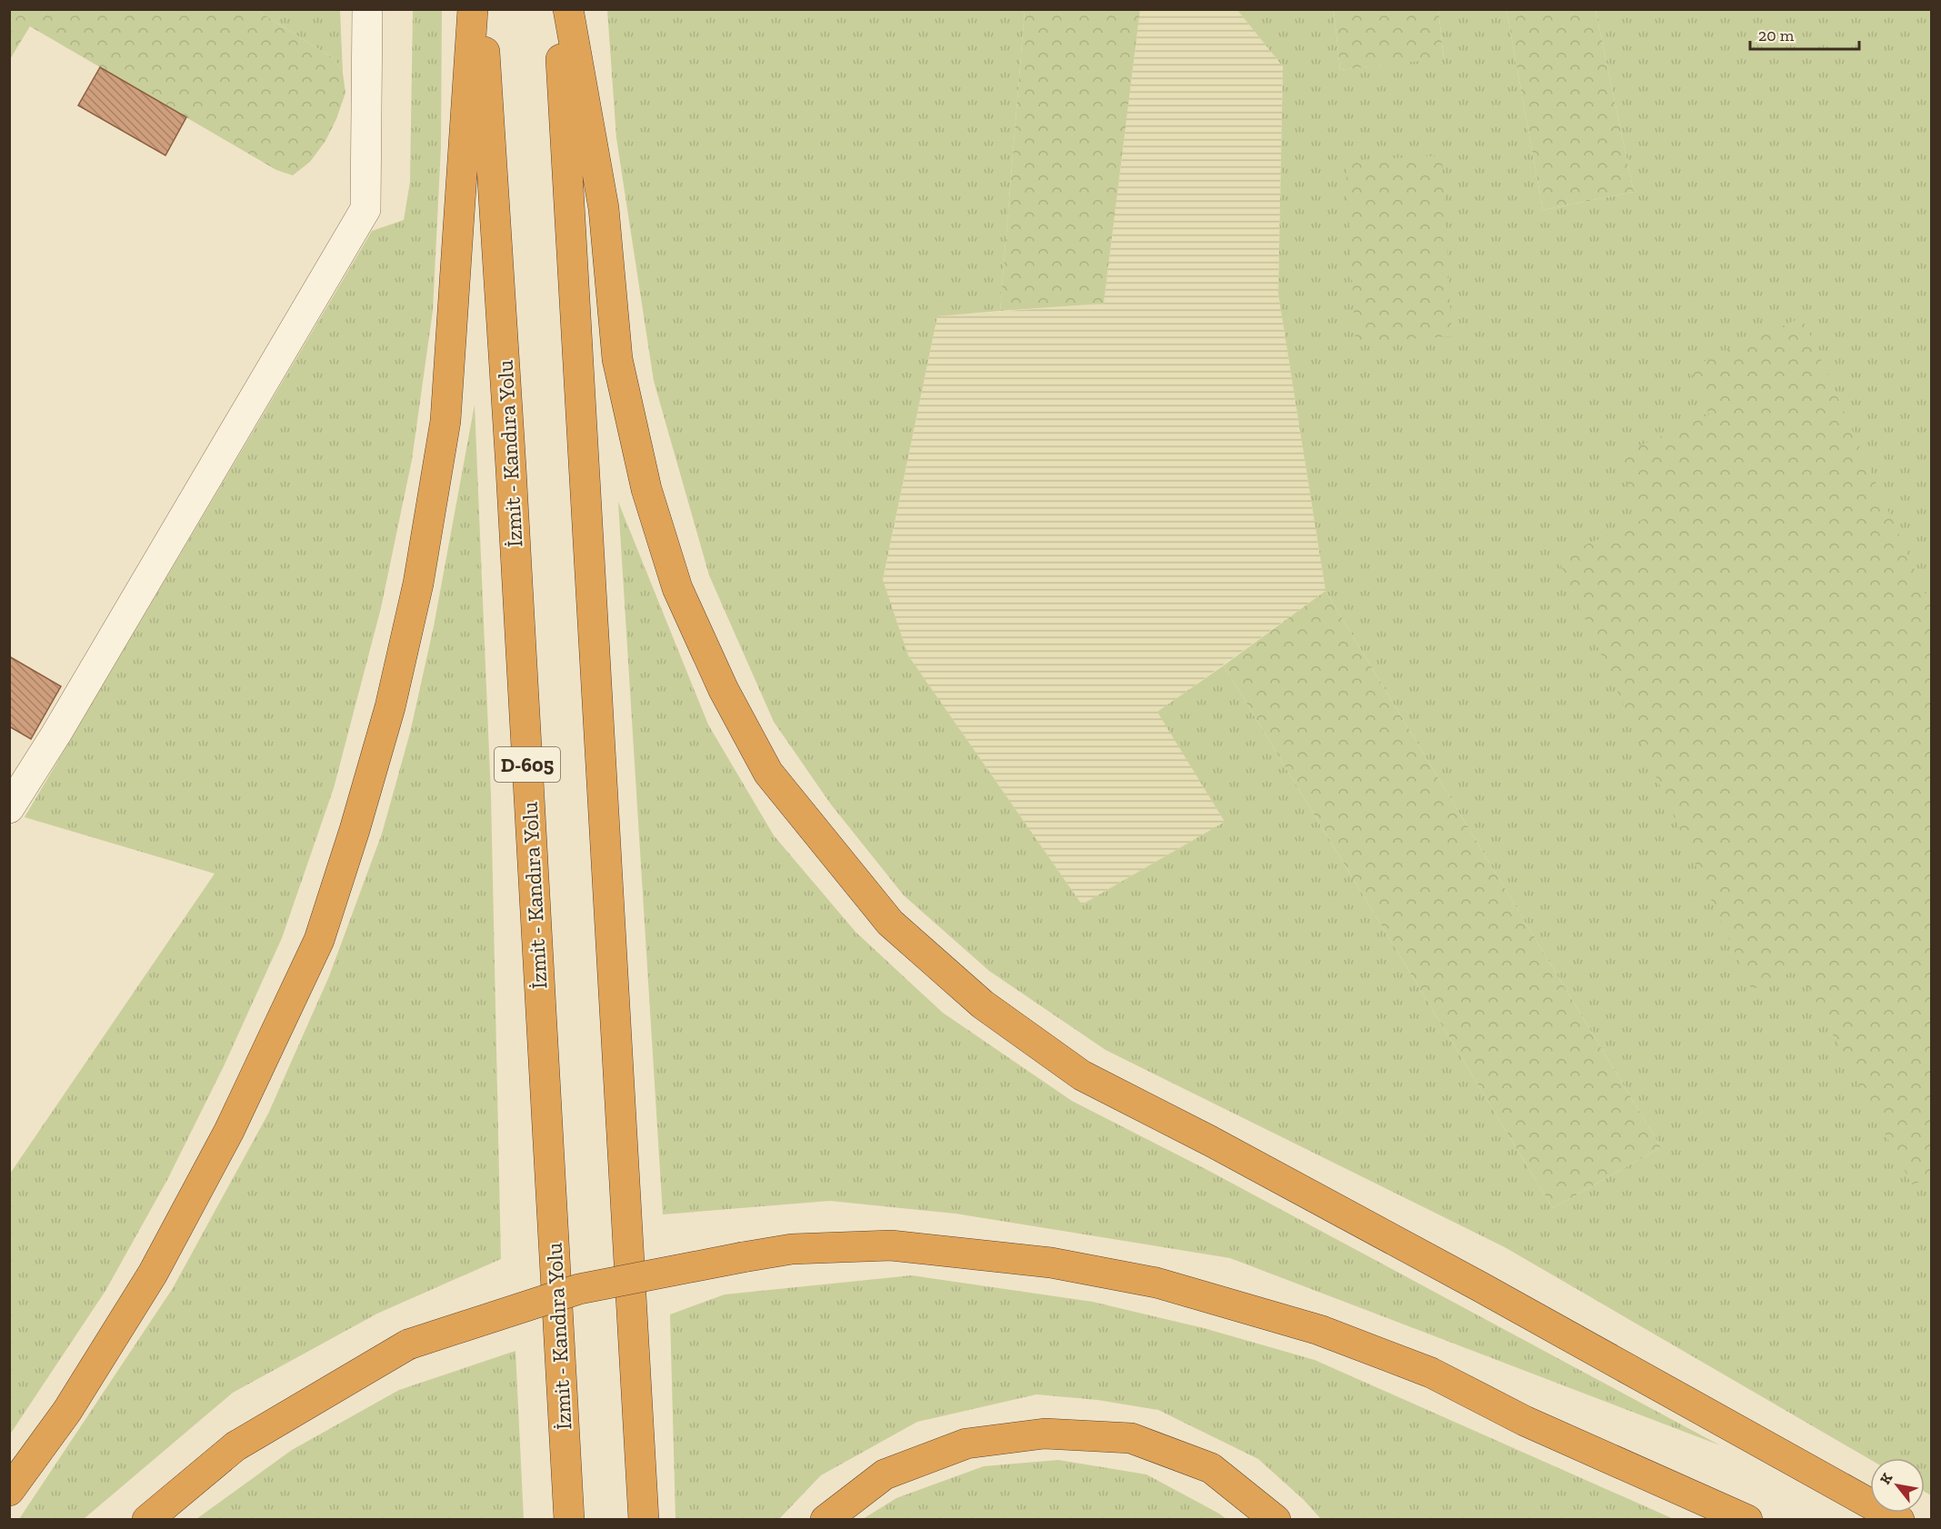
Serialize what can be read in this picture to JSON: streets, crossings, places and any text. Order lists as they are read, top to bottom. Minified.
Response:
{"streets":{"highway":["İzmit - Kandıra Yolu","D-605"]},"scale_bar":"20 m","north":"top left"}
